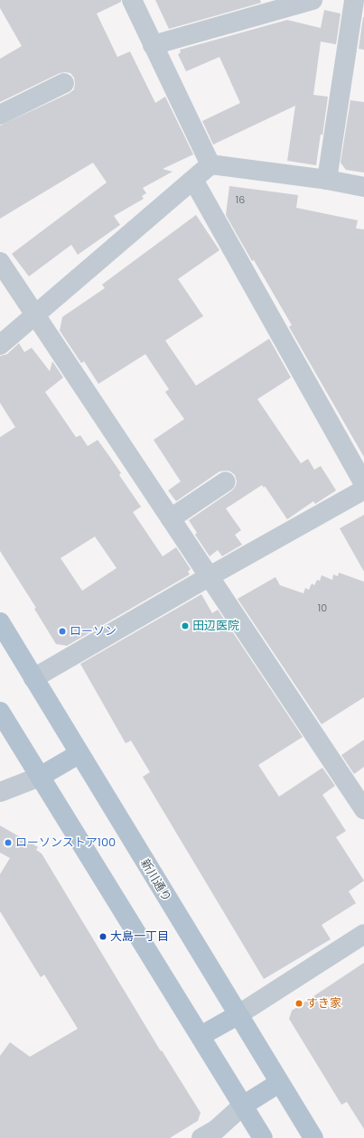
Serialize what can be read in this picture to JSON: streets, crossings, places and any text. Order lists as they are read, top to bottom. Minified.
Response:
{"streets":{"main road":["新川通り"]},"places":["田辺医院","ローソン","ローソンストア100","大島一丁目","すき家"],"house_numbers":["16","10"]}
